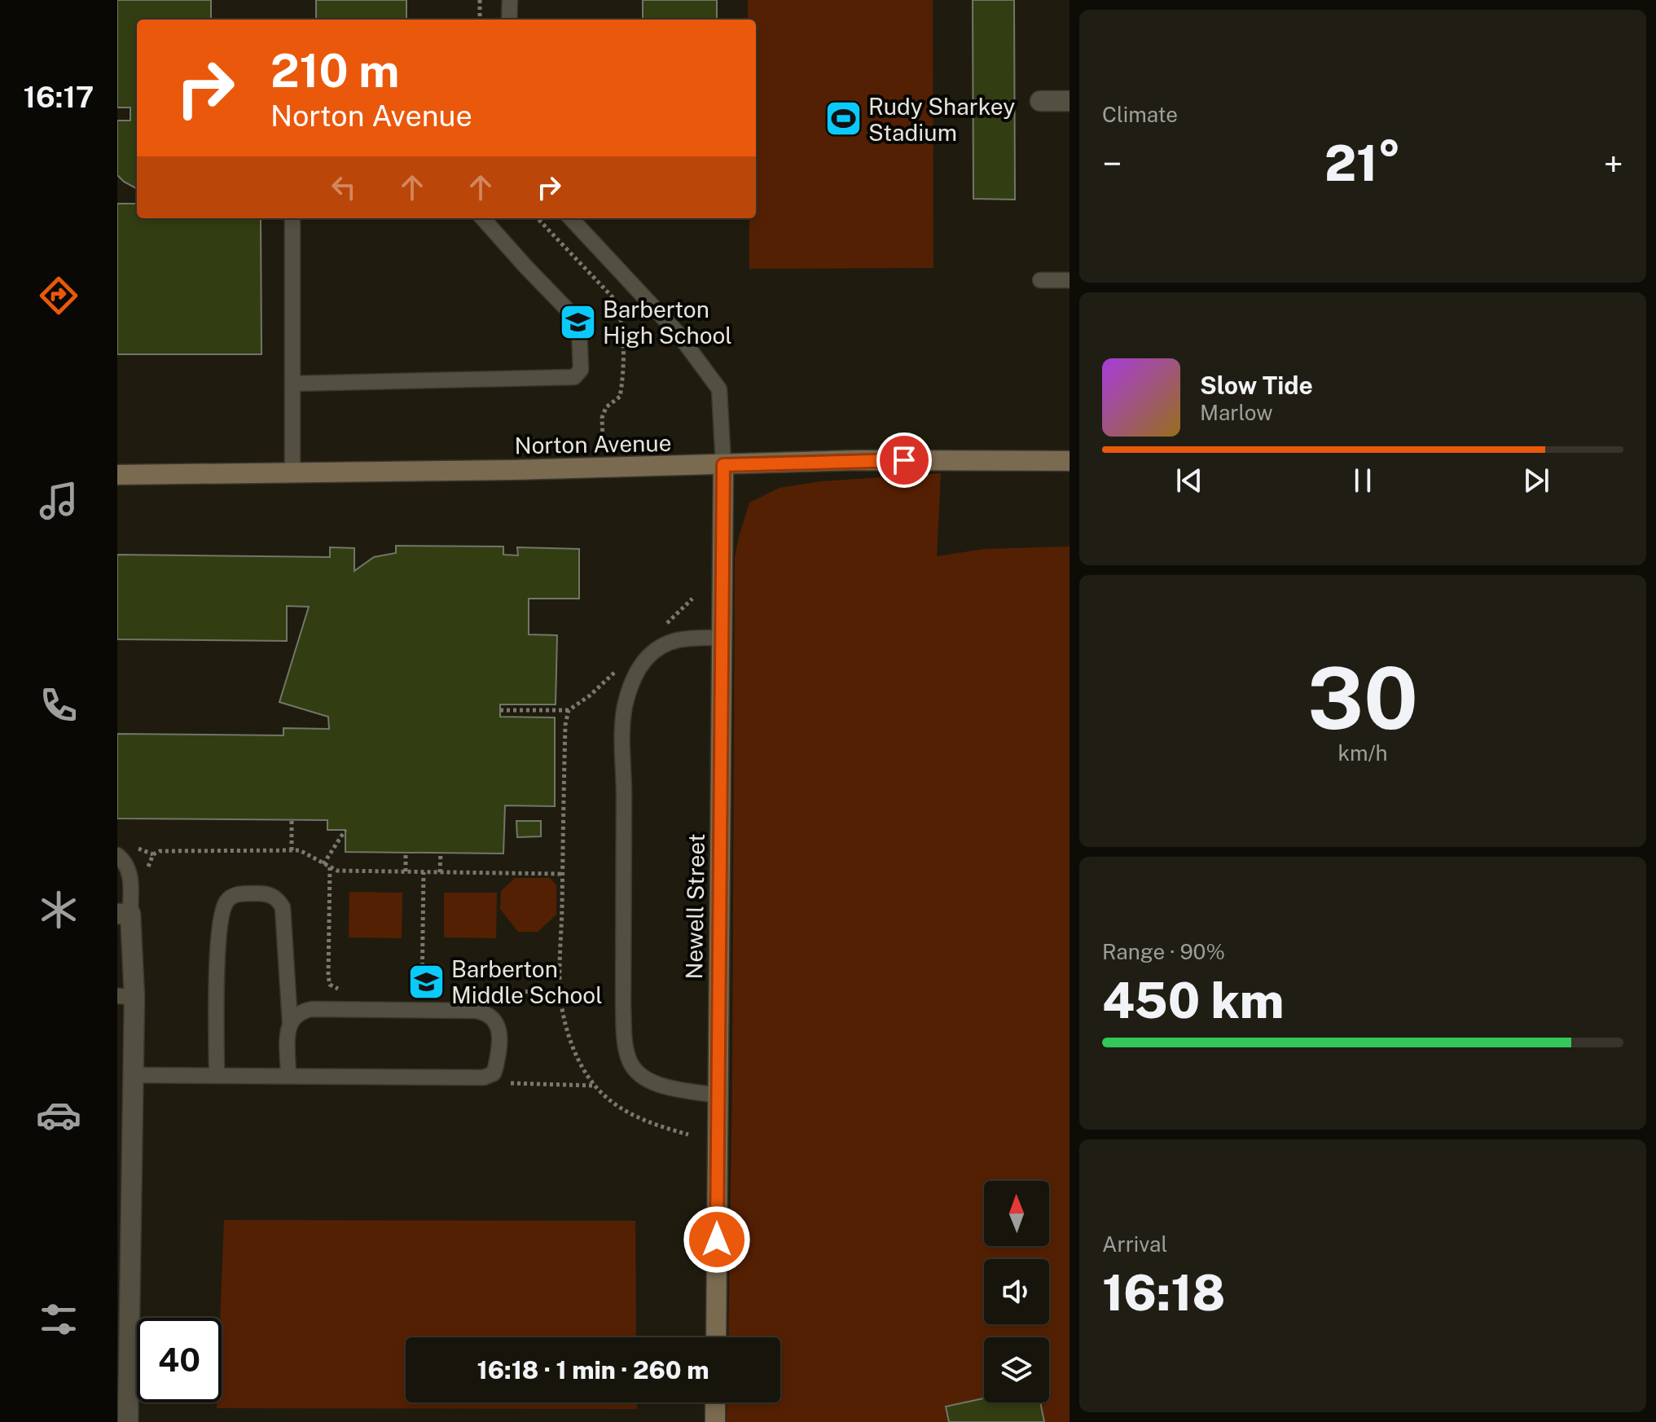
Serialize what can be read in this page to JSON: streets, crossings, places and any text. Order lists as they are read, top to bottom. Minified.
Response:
{"streets":{"main road":["Norton Avenue","Newell Street"]},"crossings":[["Norton Avenue","Newell Street"]],"places":{"sports":["Rudy Sharkey Stadium"],"school or university":["Barberton High School","Barberton Middle School"]},"north":"top","page":{"tabs":"16:17","tile":["Climate",["30","km/h"],["Range · 90%","450 km"],["Arrival","16:18"]],"turn":["210 m","Norton Avenue"],"heat":["−","21°","+"],"song":["Slow Tide","Marlow"],"limit":"40","trip":"16:18 · 1 min · 260 m"}}
